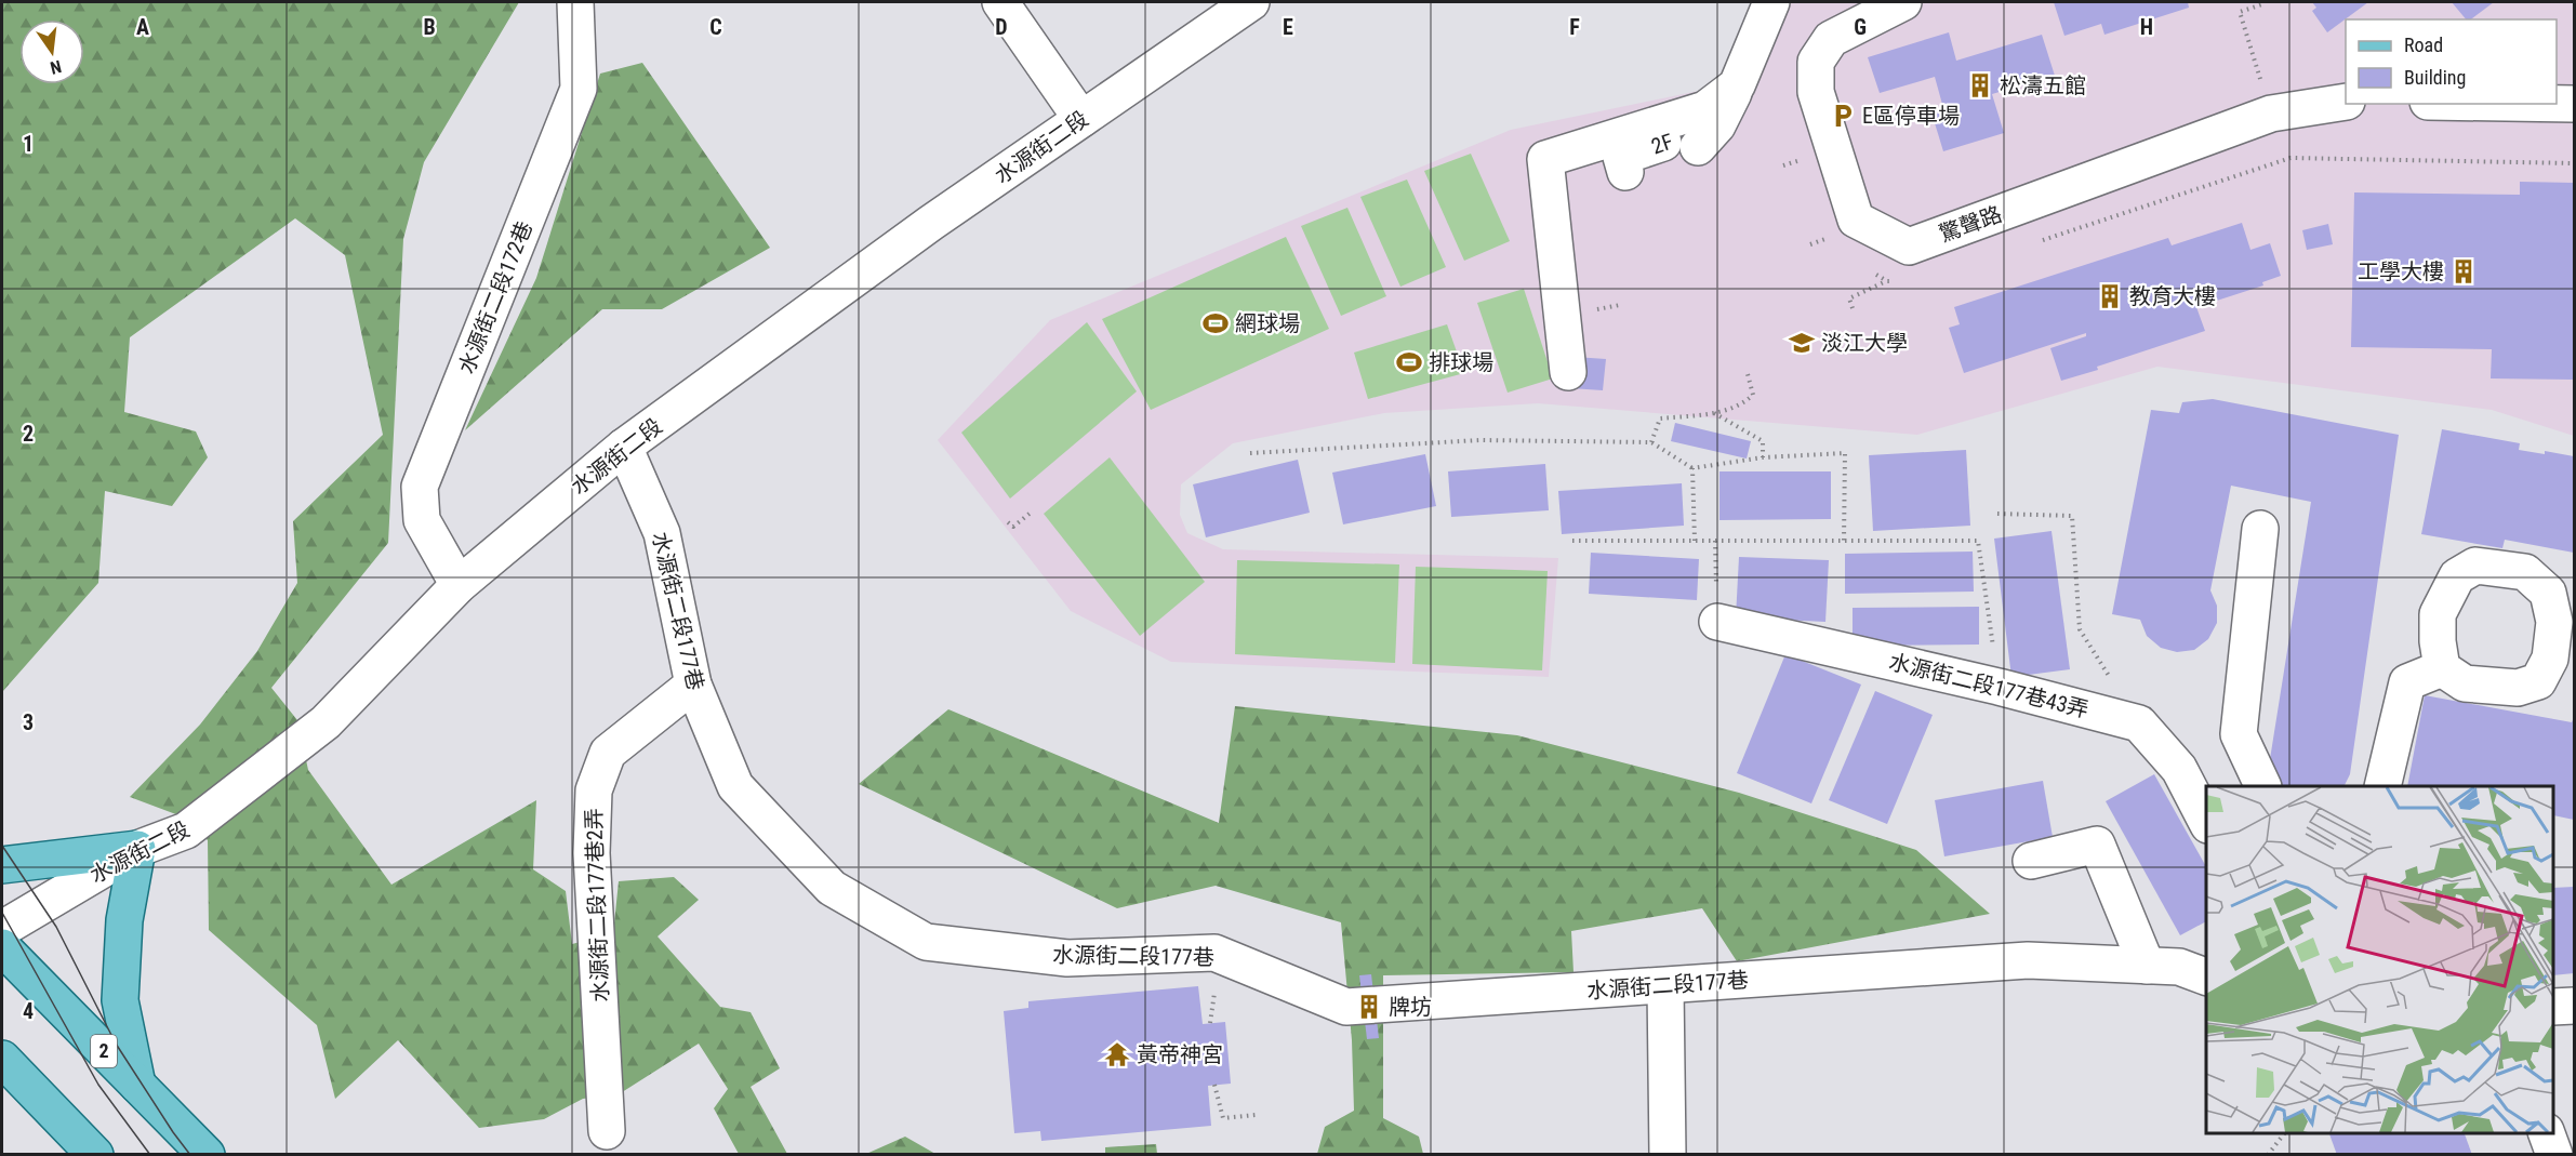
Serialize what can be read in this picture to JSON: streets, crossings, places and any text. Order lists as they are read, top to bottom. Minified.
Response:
{"streets":{"main road":["2"],"street":["2F","水源街二段","驚聲路","水源街二段172巷","水源街二段177巷","水源街二段177巷43弄","水源街二段177巷2弄"]},"crossings":[["水源街二段","水源街二段172巷"],["水源街二段","水源街二段177巷"],["水源街二段177巷","水源街二段177巷2弄"]],"places":{"building":["松濤五館","工學大樓","教育大樓","牌坊"],"parking":["E區停車場"],"sports":["網球場","排球場"],"school or university":["淡江大學"],"temple":["黃帝神宮"]},"legend":["Road","Building"],"north":"bottom","grid":{"columns":["A","B","C","D","E","F","G","H"],"rows":["1","2","3","4"]}}
